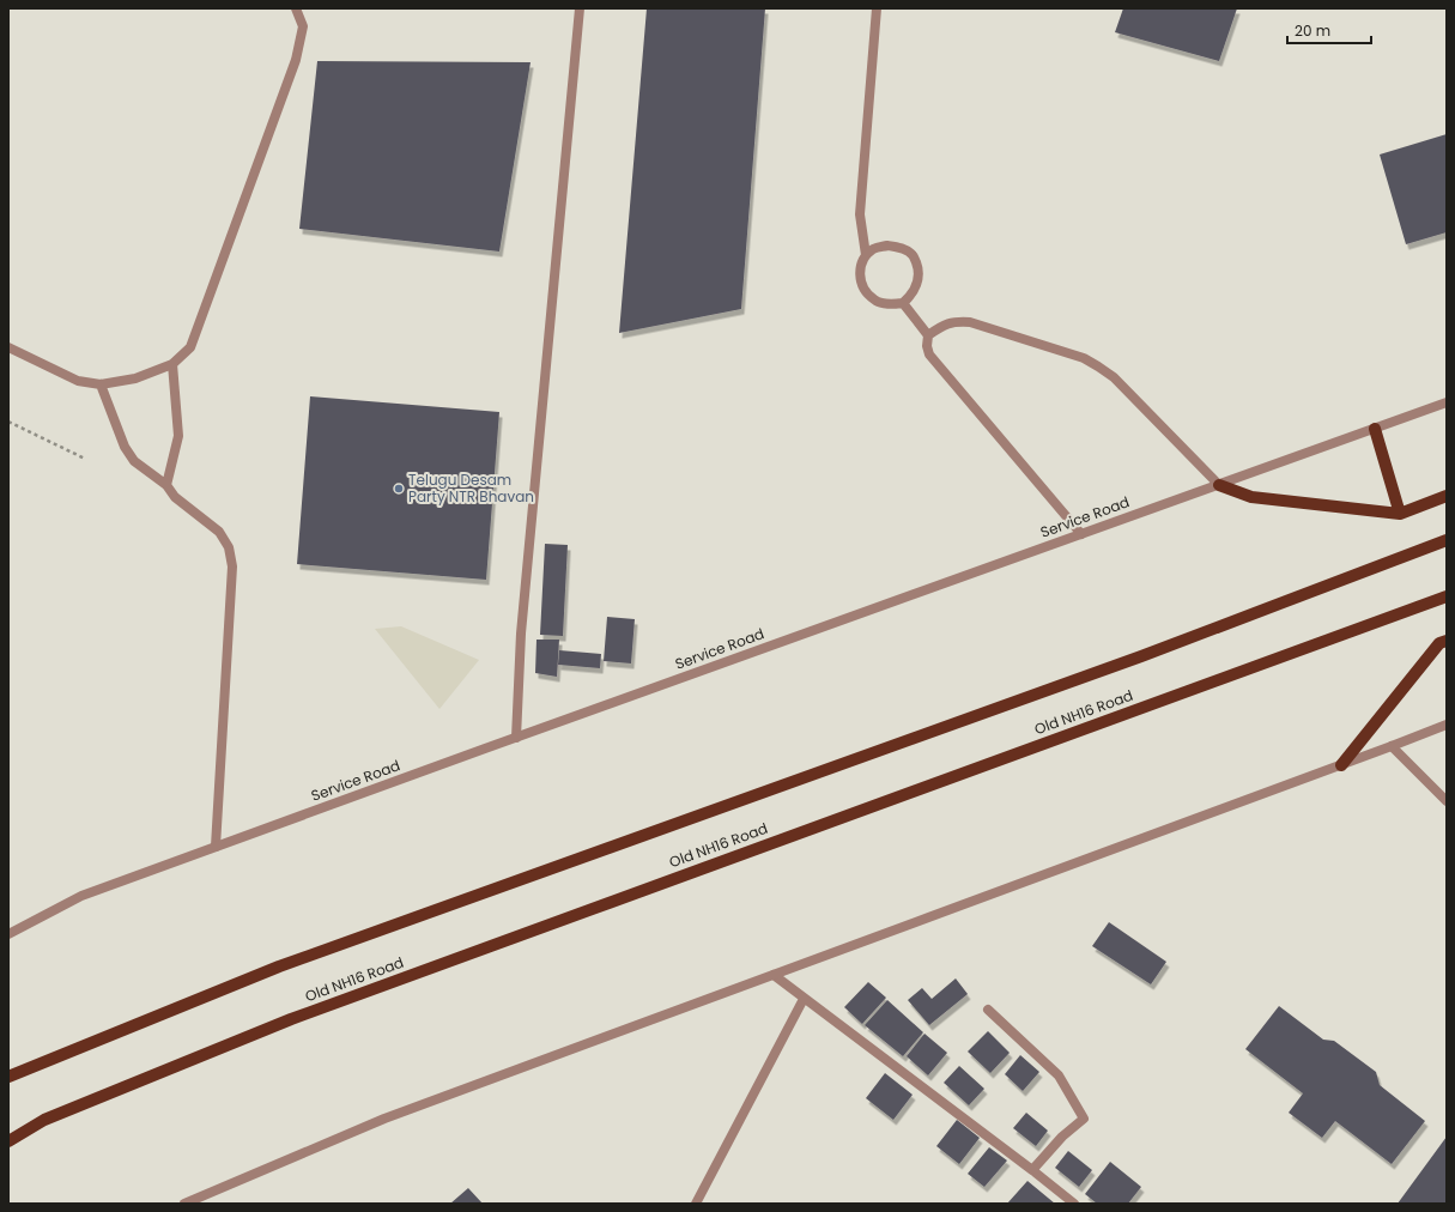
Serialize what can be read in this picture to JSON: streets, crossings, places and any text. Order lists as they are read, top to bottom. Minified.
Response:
{"streets":{"main road":["Old NH16 Road"],"street":["Service Road"]},"places":["Telugu Desam Party NTR Bhavan"],"scale_bar":"20 m"}
